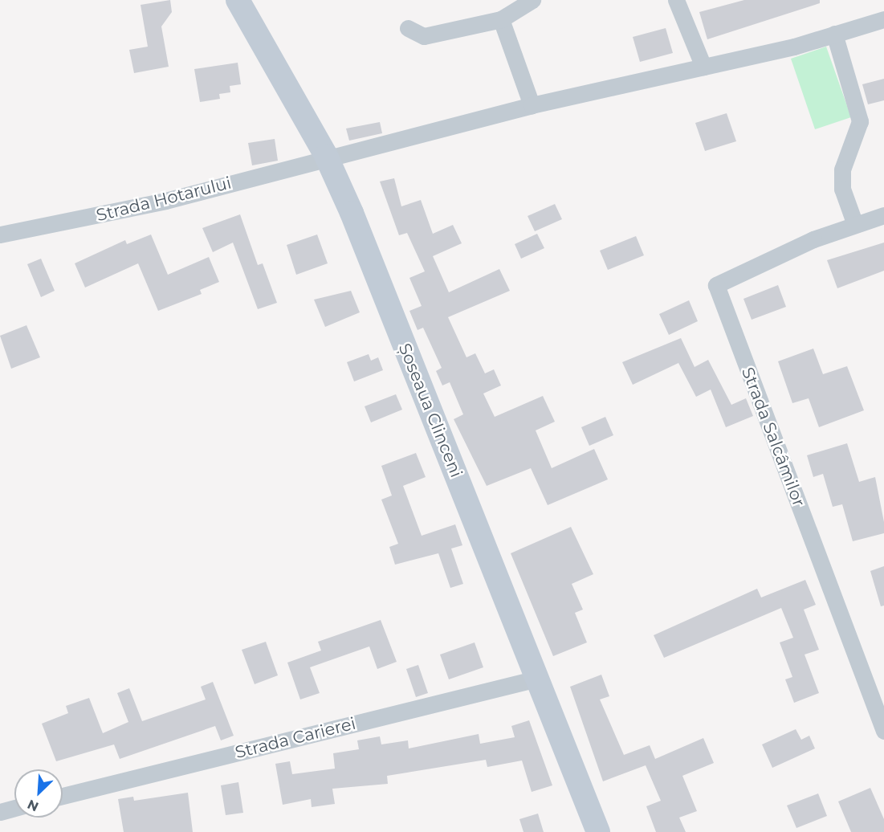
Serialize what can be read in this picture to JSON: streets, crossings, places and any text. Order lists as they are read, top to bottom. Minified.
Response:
{"streets":{"main road":["Șoseaua Clinceni"],"street":["Strada Hotarului","Strada Salcâmilor","Strada Carierei"]},"crossings":[["Strada Hotarului","Șoseaua Clinceni"],["Șoseaua Clinceni","Strada Carierei"]],"north":"bottom left"}
